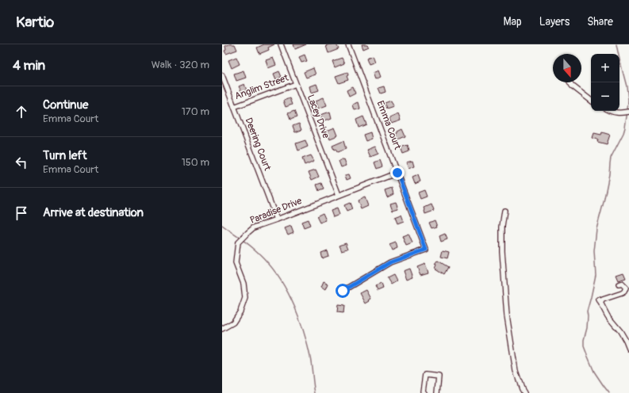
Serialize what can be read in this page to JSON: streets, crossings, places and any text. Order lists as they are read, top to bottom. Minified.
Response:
{"streets":{"street":["Anglim Street","Lacey Drive","Emma Court","Deering Court","Paradise Drive"]},"crossings":[["Anglim Street","Lacey Drive"],["Anglim Street","Deering Court"],["Lacey Drive","Paradise Drive"],["Emma Court","Paradise Drive"],["Deering Court","Paradise Drive"]],"north":"bottom","page":{"header":"Kartio","nav":["Map","Layers","Share"],"heading":["4 min","Walk · 320 m"],"map_buttons":["+","−"],"list":[["Continue","Emma Court","170 m"],["Turn left","Emma Court","150 m"],"Arrive at destination"]}}
